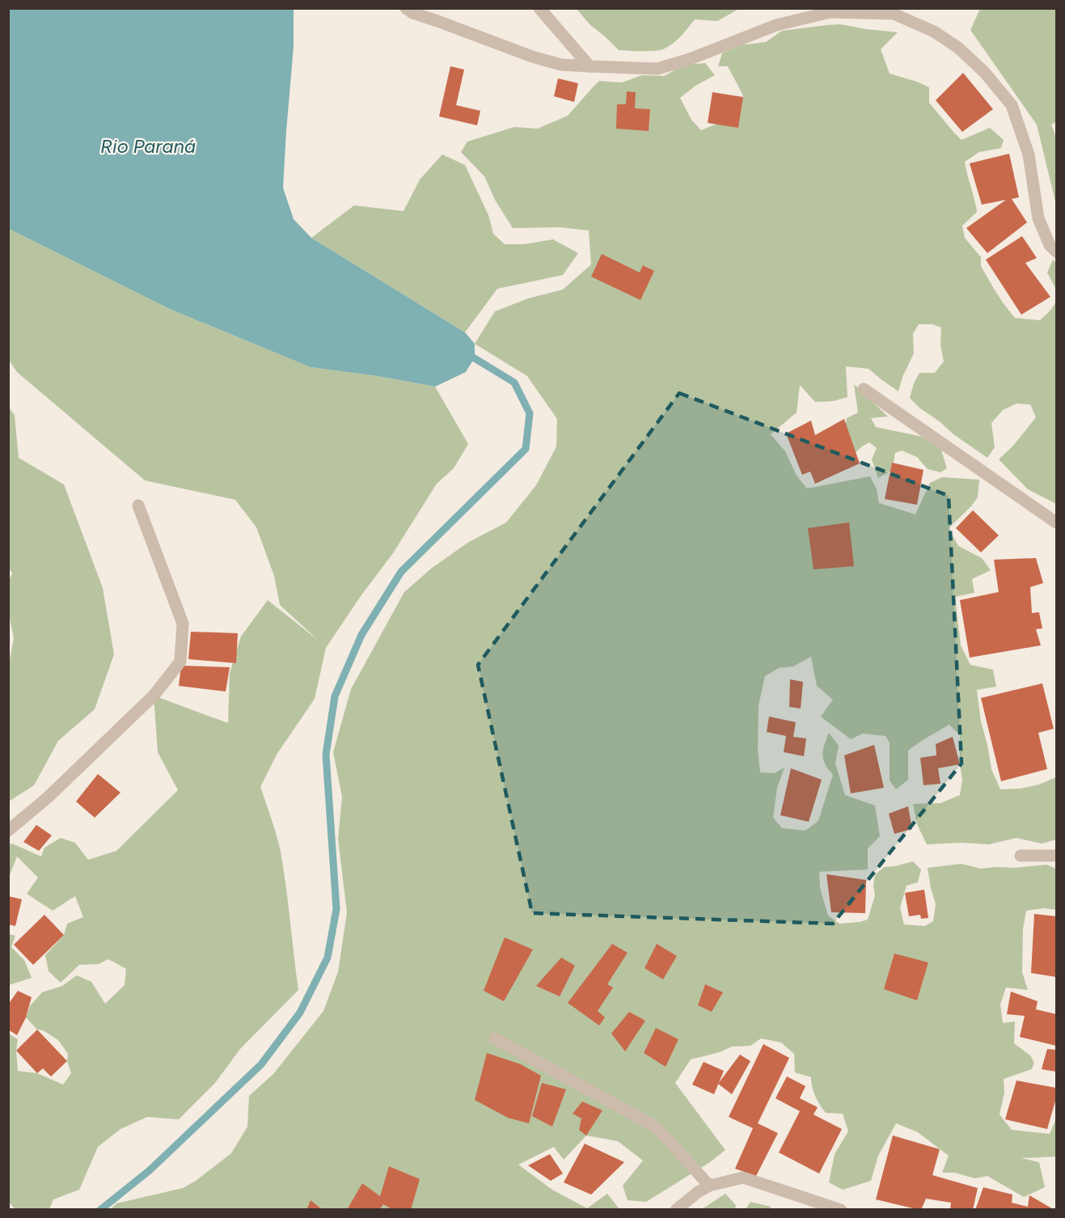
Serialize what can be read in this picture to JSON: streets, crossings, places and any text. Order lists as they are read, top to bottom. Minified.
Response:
{"water":["Rio Paraná"]}
